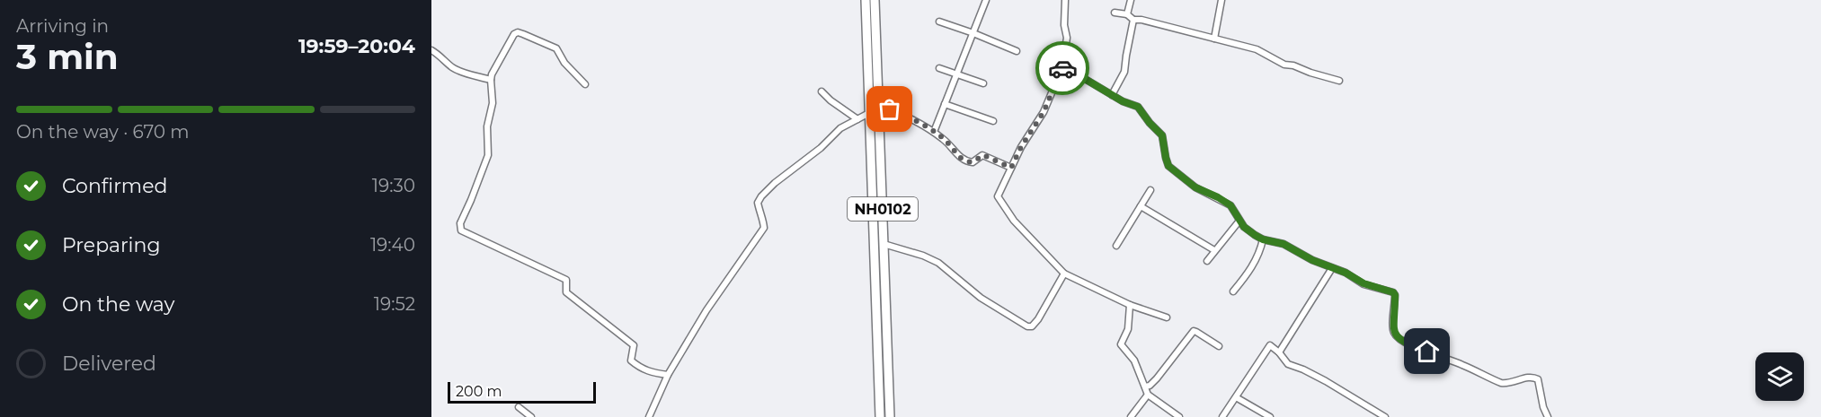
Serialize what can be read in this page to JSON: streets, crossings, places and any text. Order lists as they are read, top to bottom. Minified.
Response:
{"streets":{"highway":["NH0102"]},"scale_bar":"200 m","page":{"heading":["3 min","Arriving in","19:59–20:04"],"bar":"On the way · 670 m","list":[["Confirmed","19:30"],["Preparing","19:40"],["On the way","19:52"],"Delivered"],"scale":"200 m"}}
